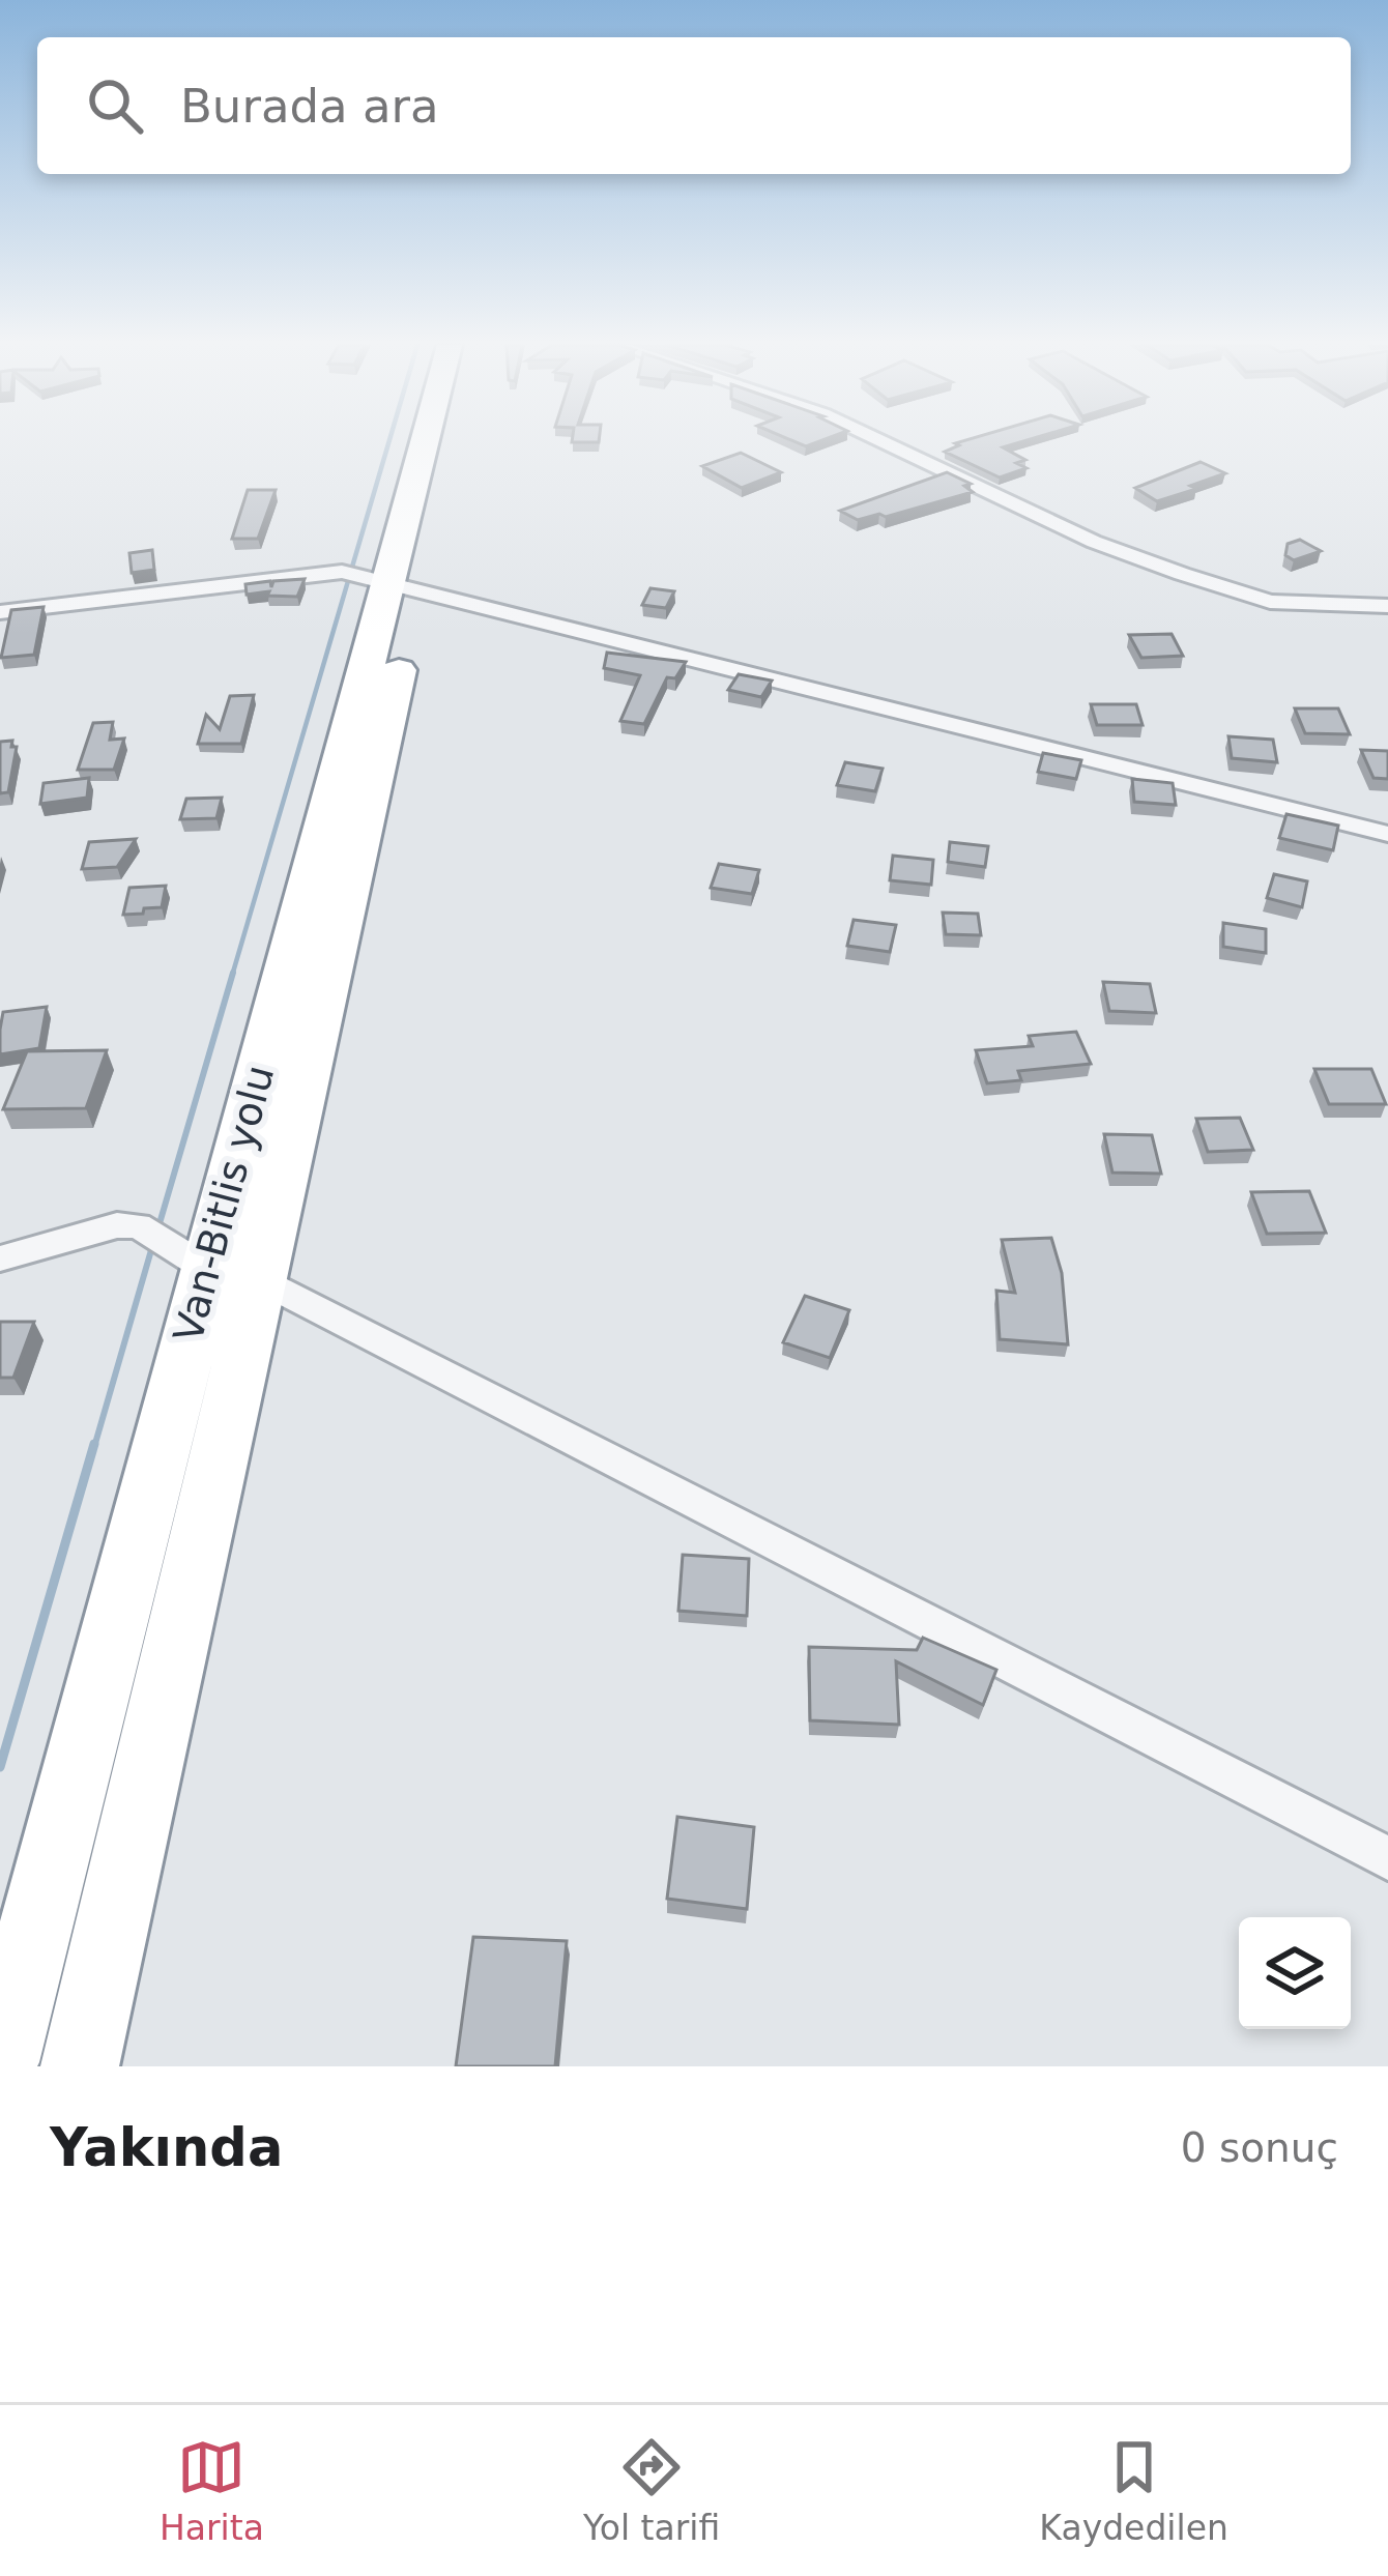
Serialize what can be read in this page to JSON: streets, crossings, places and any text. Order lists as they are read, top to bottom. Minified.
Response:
{"streets":{"highway":["Van-Bitlis yolu"]},"page":{"search":"Burada ara","heading":["Yakında","0 sonuç"],"nav":["Harita","Yol tarifi","Kaydedilen"]}}
